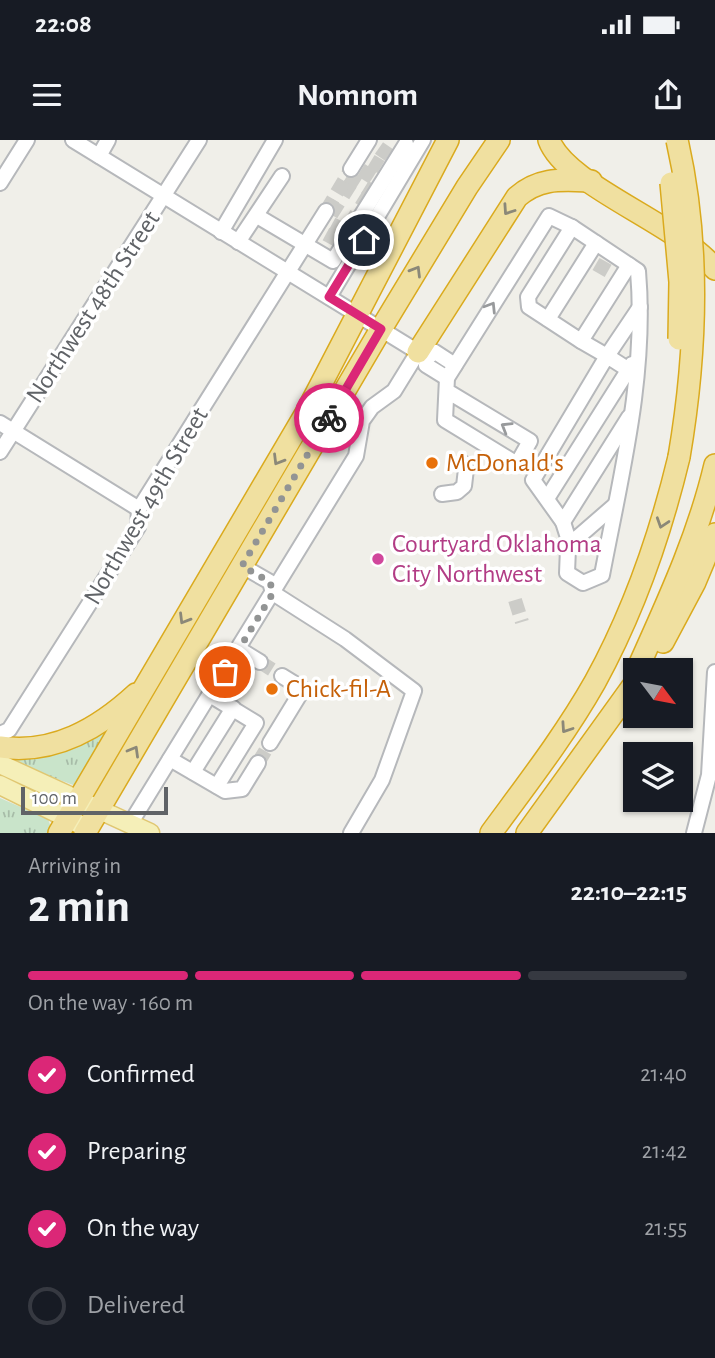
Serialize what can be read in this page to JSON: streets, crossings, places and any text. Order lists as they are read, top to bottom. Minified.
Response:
{"streets":{"street":["Northwest 48th Street","Northwest 49th Street"]},"places":["McDonald's","Courtyard Oklahoma City Northwest","Chick-fil-A"],"scale_bar":"100 m","north":"bottom right","page":{"status":"22:08","header":"Nomnom","scale":"100 m","heading":["2 min","Arriving in","22:10–22:15"],"bar":"On the way · 160 m","list":[["Confirmed","21:40"],["Preparing","21:42"],["On the way","21:55"],"Delivered"]}}
